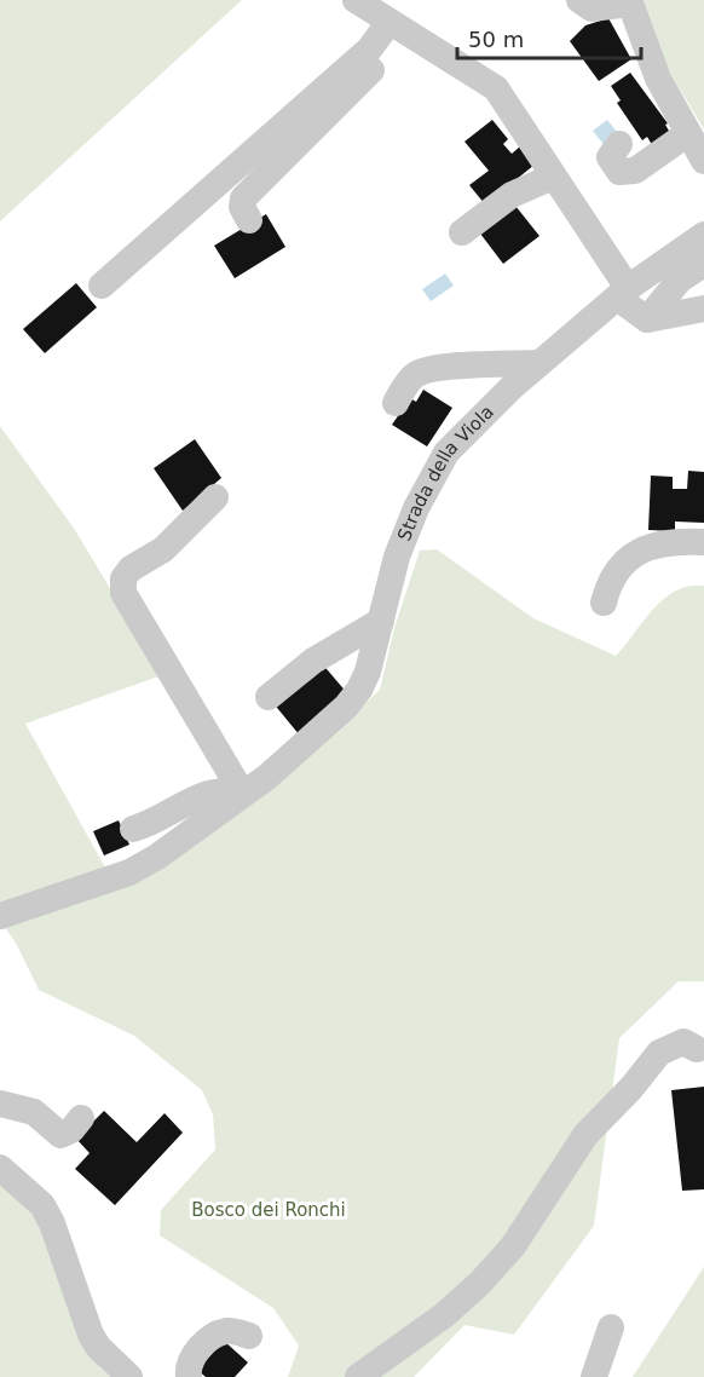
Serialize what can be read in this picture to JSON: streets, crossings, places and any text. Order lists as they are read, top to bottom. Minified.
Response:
{"streets":{"street":["Strada della Viola"]},"parks":["Bosco dei Ronchi"],"scale_bar":"50 m"}
